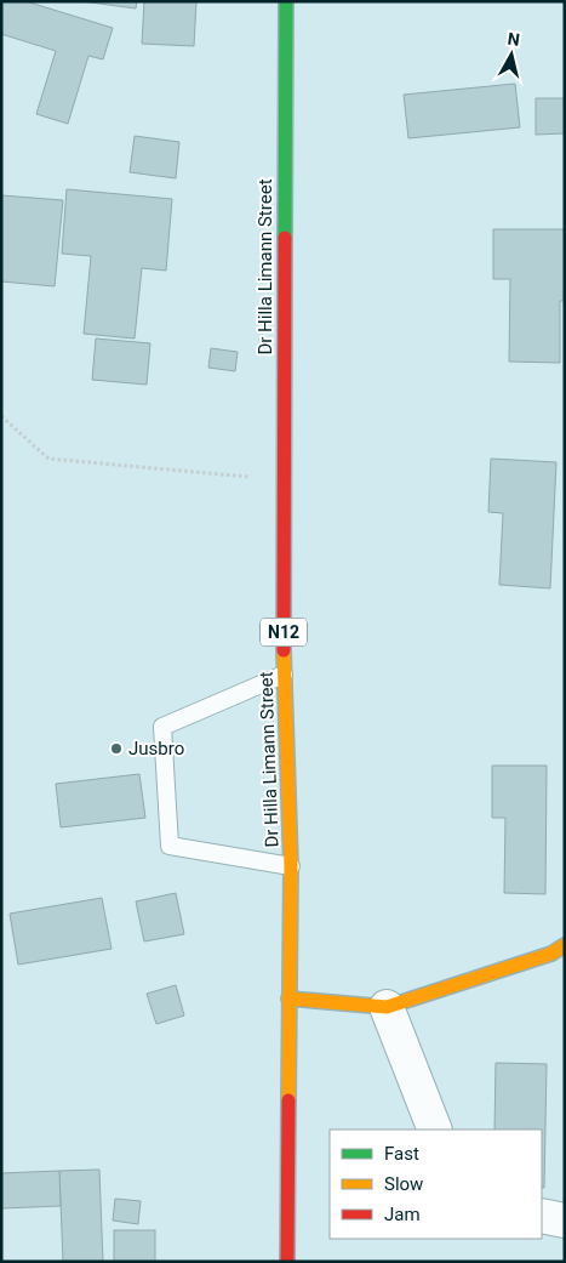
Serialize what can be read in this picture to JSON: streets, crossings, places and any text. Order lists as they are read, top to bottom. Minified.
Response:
{"streets":{"main road":["Dr Hilla Limann Street","N12"]},"places":["Jusbro"],"legend":["Fast","Slow","Jam"],"north":"top"}
